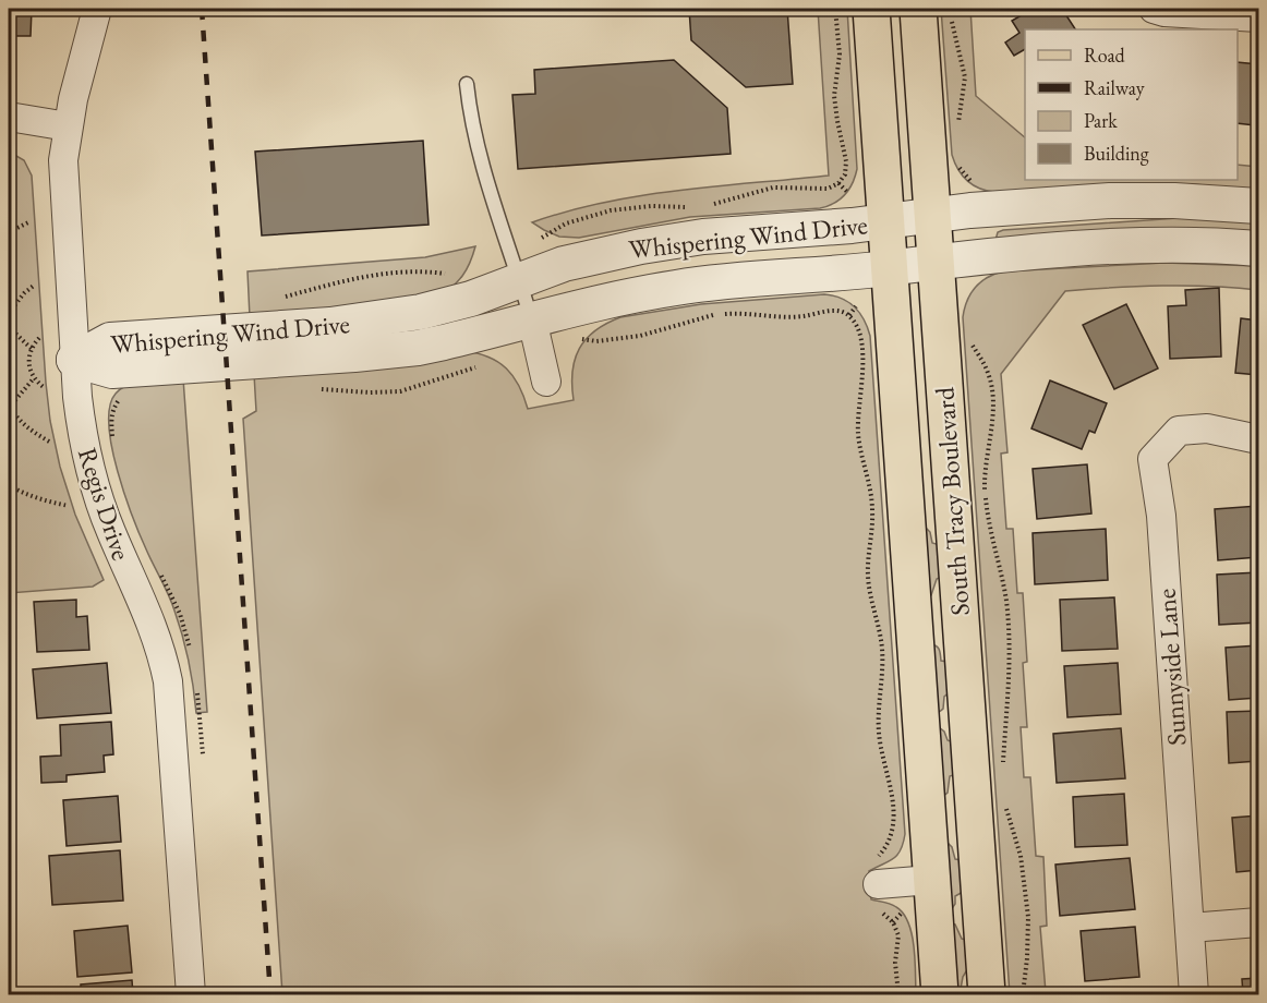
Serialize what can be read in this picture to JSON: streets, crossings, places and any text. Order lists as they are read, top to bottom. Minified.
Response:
{"streets":{"main road":["South Tracy Boulevard"],"street":["Whispering Wind Drive","Regis Drive","Sunnyside Lane"]},"crossings":[["Whispering Wind Drive","South Tracy Boulevard"],["Whispering Wind Drive","Regis Drive"]],"legend":["Road","Railway","Park","Building"]}
